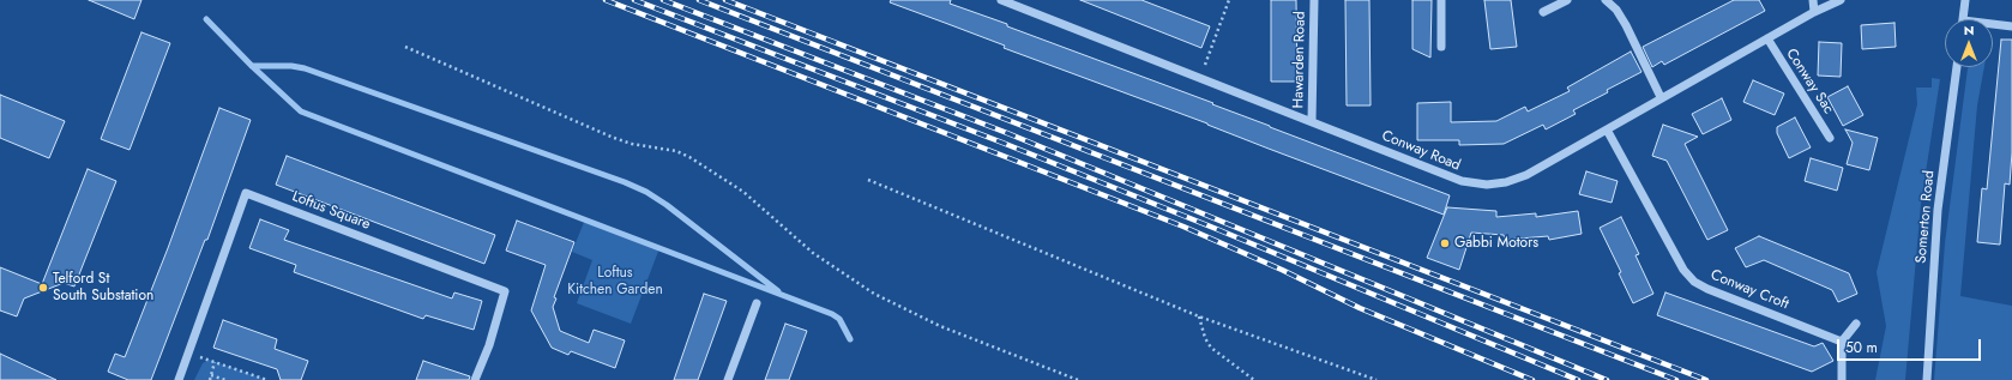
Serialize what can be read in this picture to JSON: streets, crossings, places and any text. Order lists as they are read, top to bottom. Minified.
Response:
{"streets":{"street":["Hawarden Road","Conway Sac","Conway Road","Loftus Square","Somerton Road","Conway Croft"]},"crossings":[["Hawarden Road","Conway Road"],["Conway Sac","Conway Road"],["Conway Road","Conway Croft"]],"parks":["Loftus Kitchen Garden"],"places":["Gabbi Motors","Telford St South Substation"],"scale_bar":"50 m","north":"top"}
